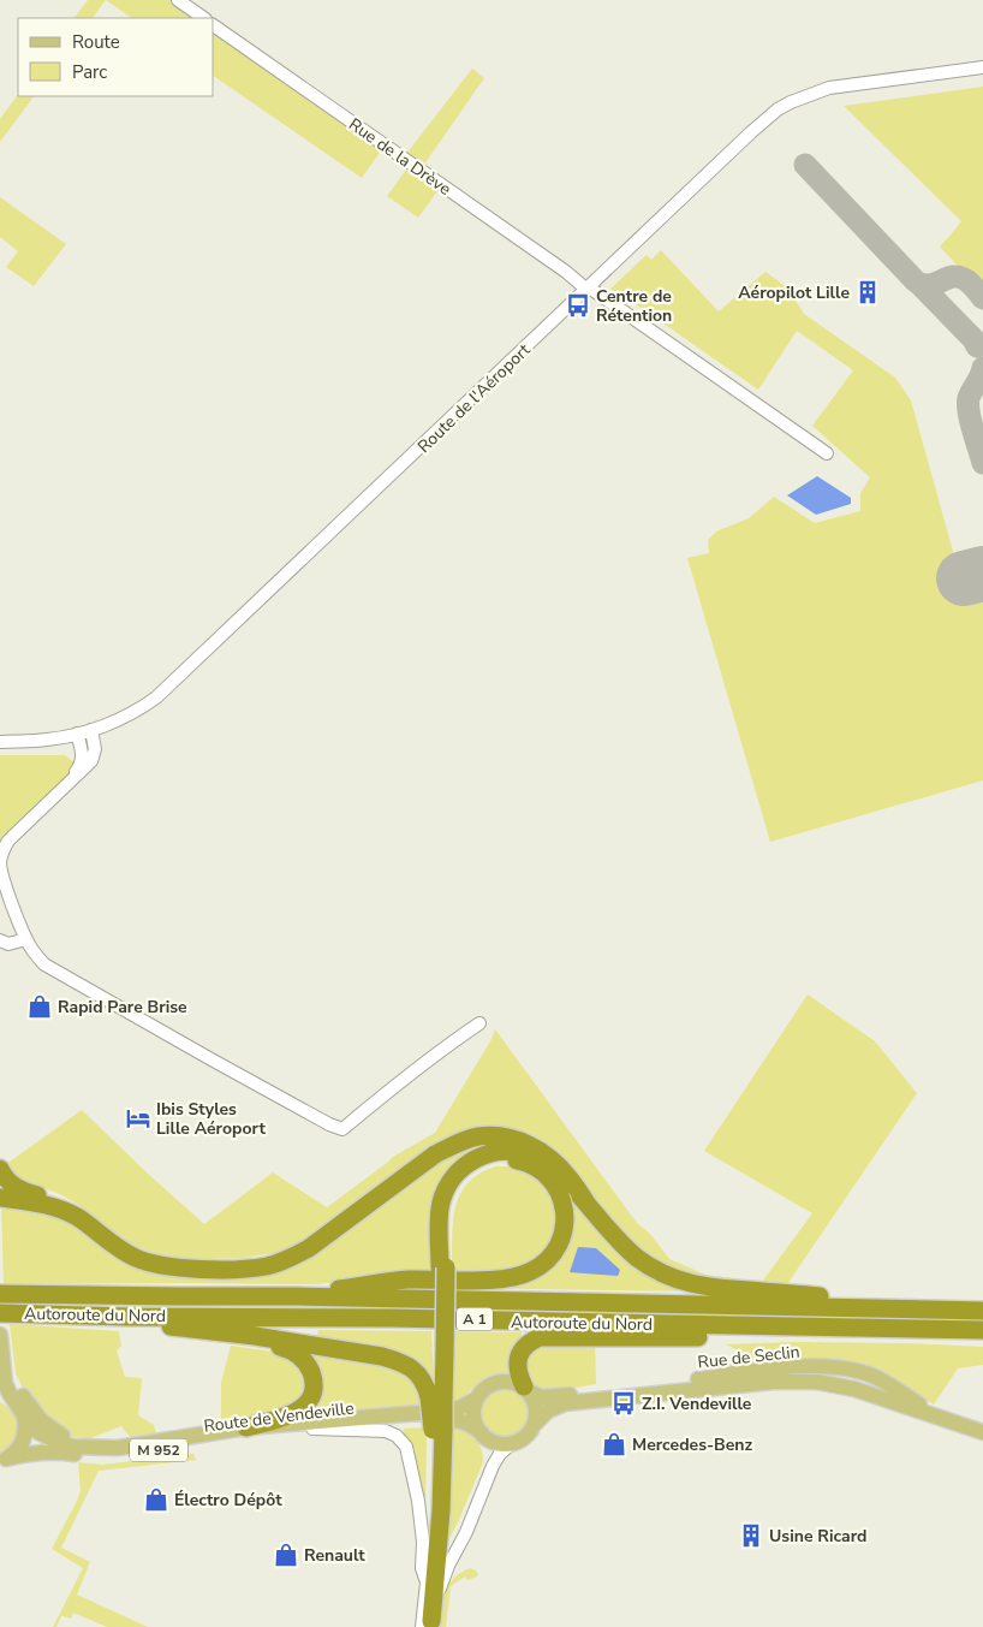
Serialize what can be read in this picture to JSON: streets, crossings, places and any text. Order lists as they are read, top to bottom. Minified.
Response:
{"streets":{"highway":["Autoroute du Nord","A 1"],"main road":["Rue de Seclin","Route de Vendeville","M 952"],"street":["Rue de la Drève","Route de l'Aéroport"]},"crossings":[["Rue de la Drève","Route de l'Aéroport"],["Rue de Seclin","Route de Vendeville"],["Route de Vendeville","M 952"]],"places":{"building":["Aéropilot Lille","Usine Ricard"],"bus stop":["Centre de Rétention","Z.I. Vendeville"],"shop":["Rapid Pare Brise","Mercedes-Benz","Électro Dépôt","Renault"],"hotel":["Ibis Styles Lille Aéroport"]},"legend":["Route","Parc"]}
